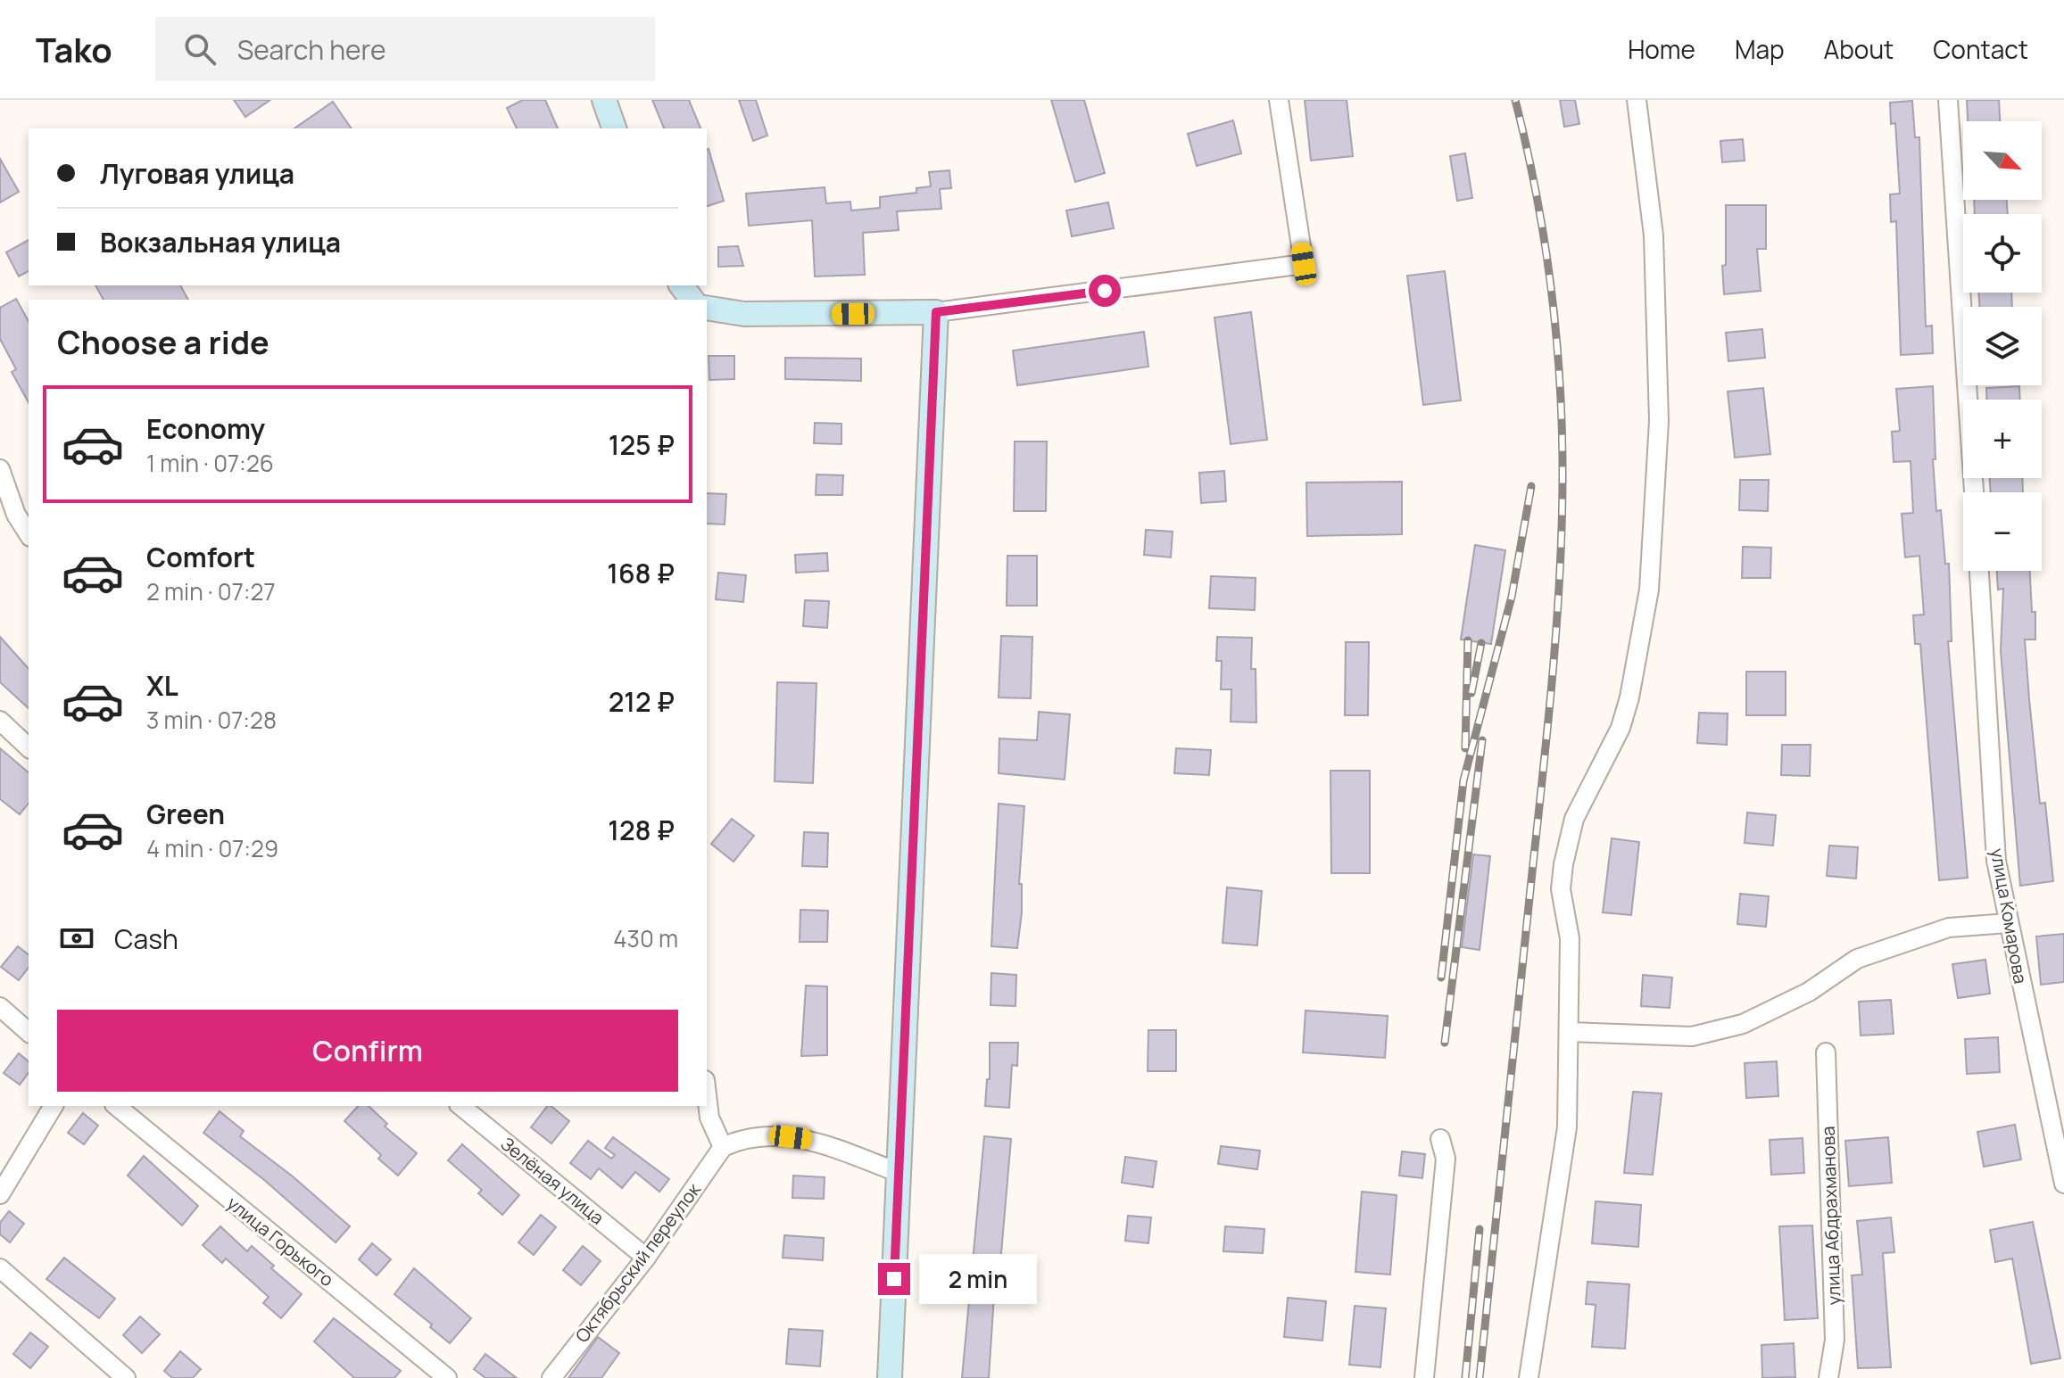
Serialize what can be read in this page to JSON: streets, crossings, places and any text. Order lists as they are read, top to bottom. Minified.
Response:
{"streets":{"street":["улица Комарова","Зелёная улица","улица Абдрахманова","улица Горького","Октябрьский переулок"]},"crossings":[["Зелёная улица","Октябрьский переулок"]],"north":"bottom right","page":{"header":"Tako","search":"Search here","nav":["Home","Map","About","Contact"],"map_buttons":["+","−"],"banner":["Луговая улица","Вокзальная улица"],"heading":"Choose a ride","list":[{"name":"Economy","note":"1 min · 07:26","value":"125 ₽"},{"name":"Comfort","note":"2 min · 07:27","value":"168 ₽"},{"name":"XL","note":"3 min · 07:28","value":"212 ₽"},{"name":"Green","note":"4 min · 07:29","value":"128 ₽"}],"pay":["Cash","430 m"],"buttons":"Confirm","bubble":"2 min"}}
